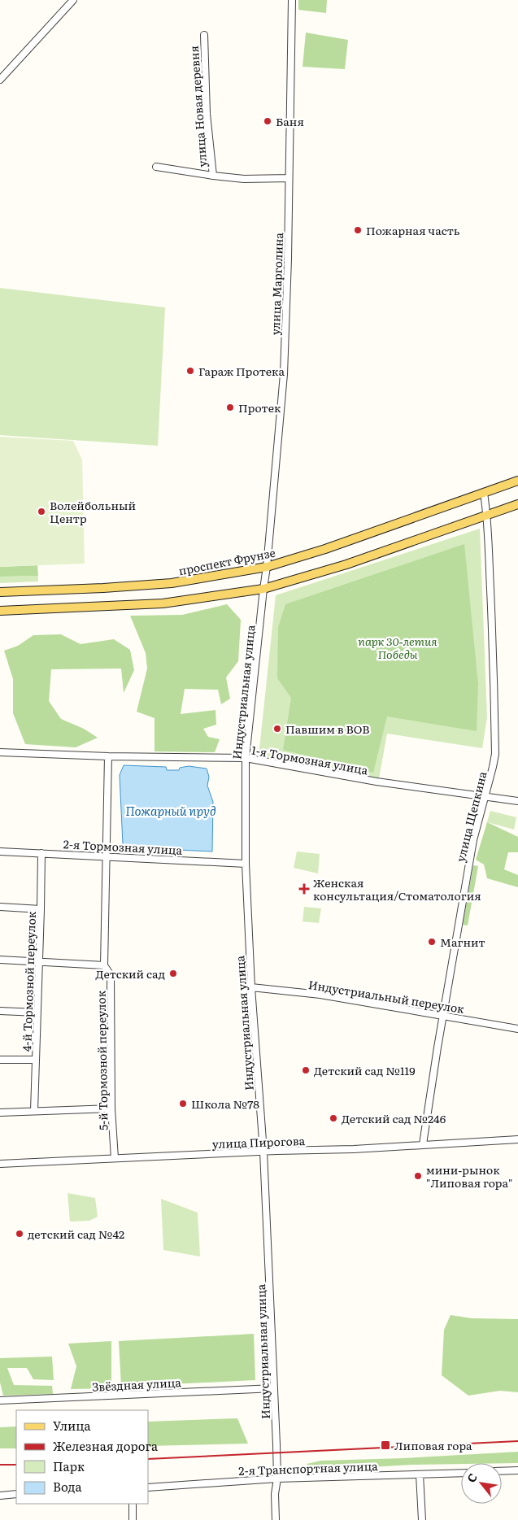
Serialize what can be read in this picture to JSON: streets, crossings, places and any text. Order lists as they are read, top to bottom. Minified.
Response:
{"streets":{"main road":["проспект Фрунзе"],"street":["улица Новая деревня","улица Марголина","Индустриальная улица","1-я Тормозная улица","улица Щепкина","2-я Тормозная улица","4-й Тормозной переулок","Индустриальный переулок","5-й Тормозной переулок","улица Пирогова","Звёздная улица","2-я Транспортная улица"]},"crossings":[["улица Марголина","проспект Фрунзе"],["улица Марголина","Индустриальная улица"],["проспект Фрунзе","Индустриальная улица"],["проспект Фрунзе","улица Щепкина"],["Индустриальная улица","1-я Тормозная улица"],["Индустриальная улица","2-я Тормозная улица"],["Индустриальная улица","Индустриальный переулок"],["Индустриальная улица","улица Пирогова"],["Индустриальная улица","Звёздная улица"],["Индустриальная улица","2-я Транспортная улица"],["1-я Тормозная улица","улица Щепкина"],["улица Щепкина","Индустриальный переулок"],["улица Щепкина","улица Пирогова"],["2-я Тормозная улица","4-й Тормозной переулок"],["5-й Тормозной переулок","улица Пирогова"]],"water":["Пожарный пруд"],"parks":["парк 30-летия Победы"],"places":{"other":["Баня","Пожарная часть","Гараж Протека","Протек","Волейбольный Центр","Павшим в ВОВ","Магнит","Детский сад","Детский сад №119","Школа №78","Детский сад №246","мини-рынок \"Липовая гора\"","детский сад №42"],"health":["Женская консультация/Стоматология"],"transit":["Липовая гора"]},"legend":["Улица","Железная дорога","Парк","Вода"],"north":"top left"}
